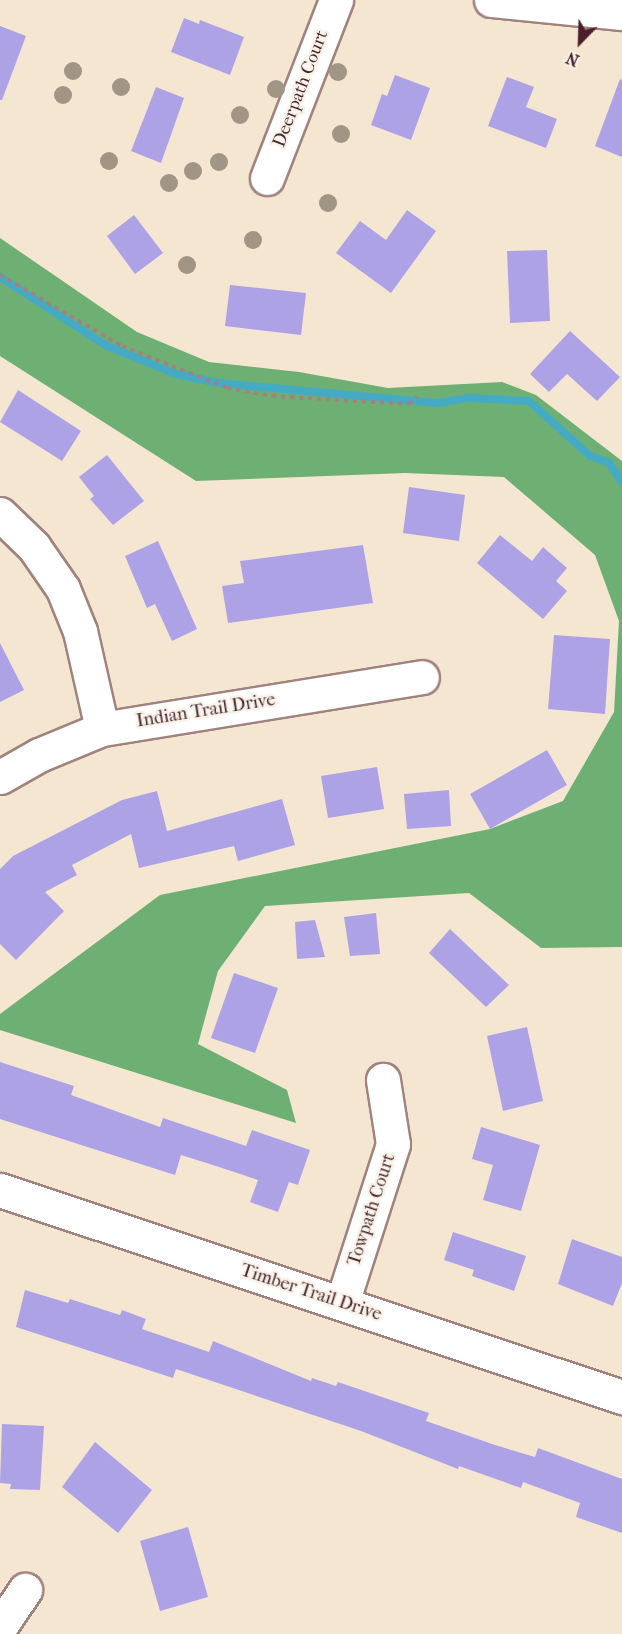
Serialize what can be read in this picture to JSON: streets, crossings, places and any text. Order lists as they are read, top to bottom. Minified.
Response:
{"streets":{"street":["Deerpath Court","Indian Trail Drive","Towpath Court","Timber Trail Drive"]},"crossings":[["Towpath Court","Timber Trail Drive"]],"north":"bottom left"}
